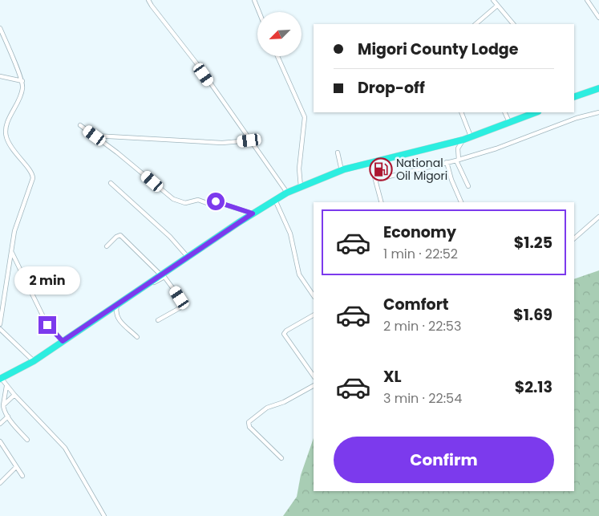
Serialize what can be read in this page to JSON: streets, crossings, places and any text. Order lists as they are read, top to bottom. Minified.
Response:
{"places":{"fuel station":["National Oil Migori"]},"north":"bottom left","page":{"banner":["Migori County Lodge","Drop-off"],"list":[{"name":"Economy","note":"1 min · 22:52","value":"$1.25"},{"name":"Comfort","note":"2 min · 22:53","value":"$1.69"},{"name":"XL","note":"3 min · 22:54","value":"$2.13"}],"bubble":"2 min","buttons":"Confirm"}}
